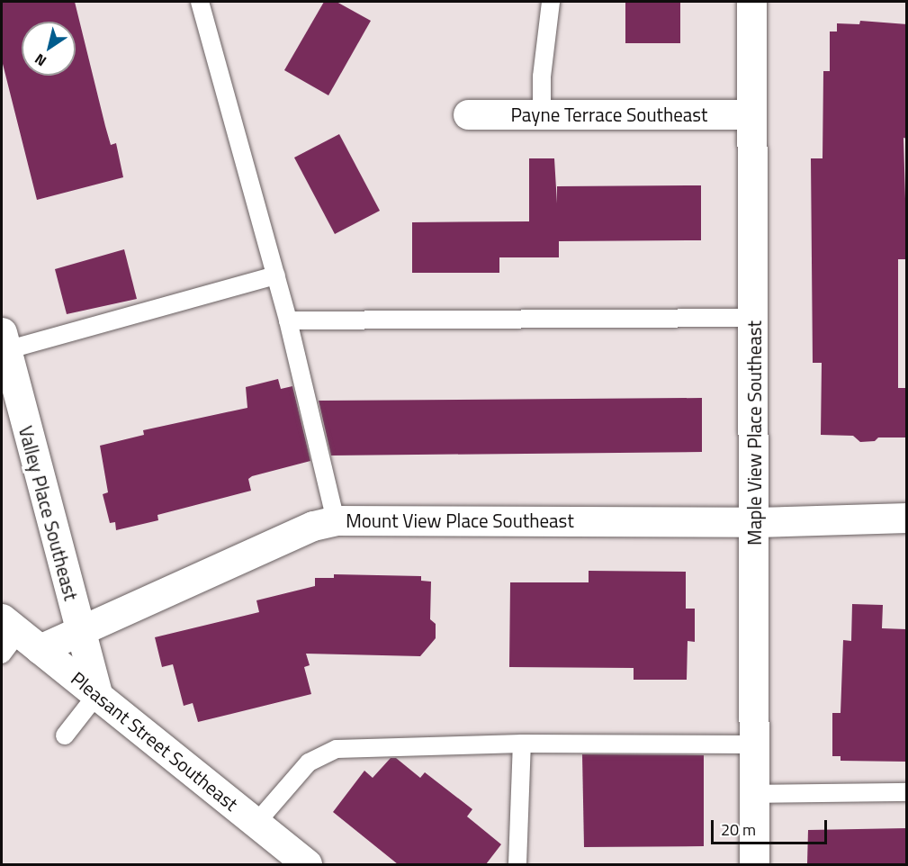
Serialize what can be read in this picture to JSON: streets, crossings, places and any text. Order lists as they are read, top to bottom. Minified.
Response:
{"streets":{"street":["Payne Terrace Southeast","Maple View Place Southeast","Valley Place Southeast","Mount View Place Southeast","Pleasant Street Southeast"]},"crossings":[["Payne Terrace Southeast","Maple View Place Southeast"],["Maple View Place Southeast","Mount View Place Southeast"],["Valley Place Southeast","Mount View Place Southeast"],["Valley Place Southeast","Pleasant Street Southeast"],["Mount View Place Southeast","Pleasant Street Southeast"]],"scale_bar":"20 m","north":"bottom left"}
